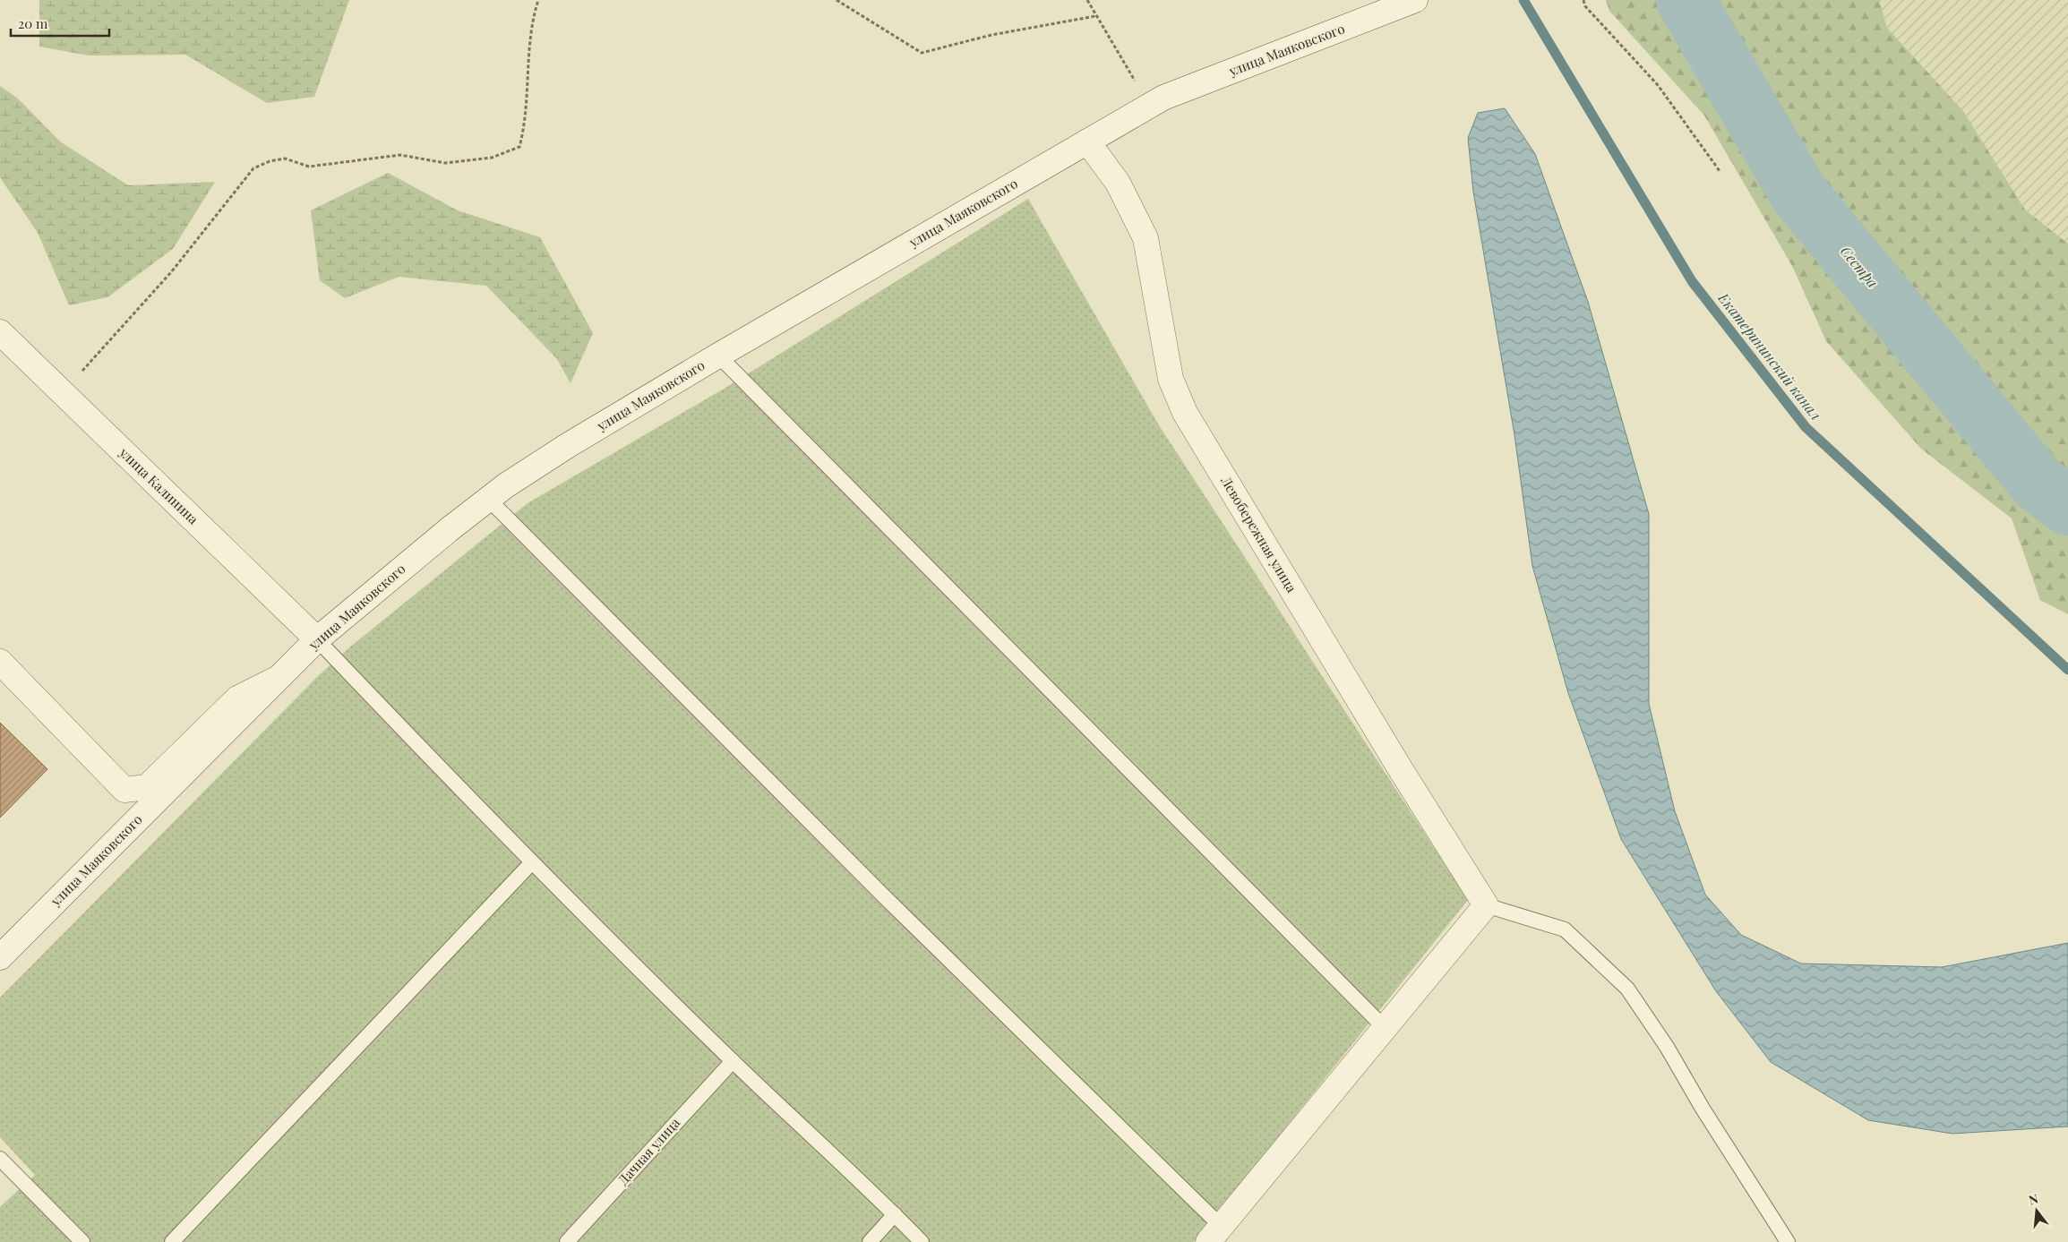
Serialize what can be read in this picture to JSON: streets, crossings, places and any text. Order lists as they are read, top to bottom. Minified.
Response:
{"streets":{"street":["улица Маяковского","улица Калинина","Левобережная улица"],"lane":["Дачная улица"]},"crossings":[["улица Маяковского","улица Калинина"],["улица Маяковского","Левобережная улица"]],"water":["Сестра","Екатерининский канал"],"scale_bar":"20 m","north":"top"}
